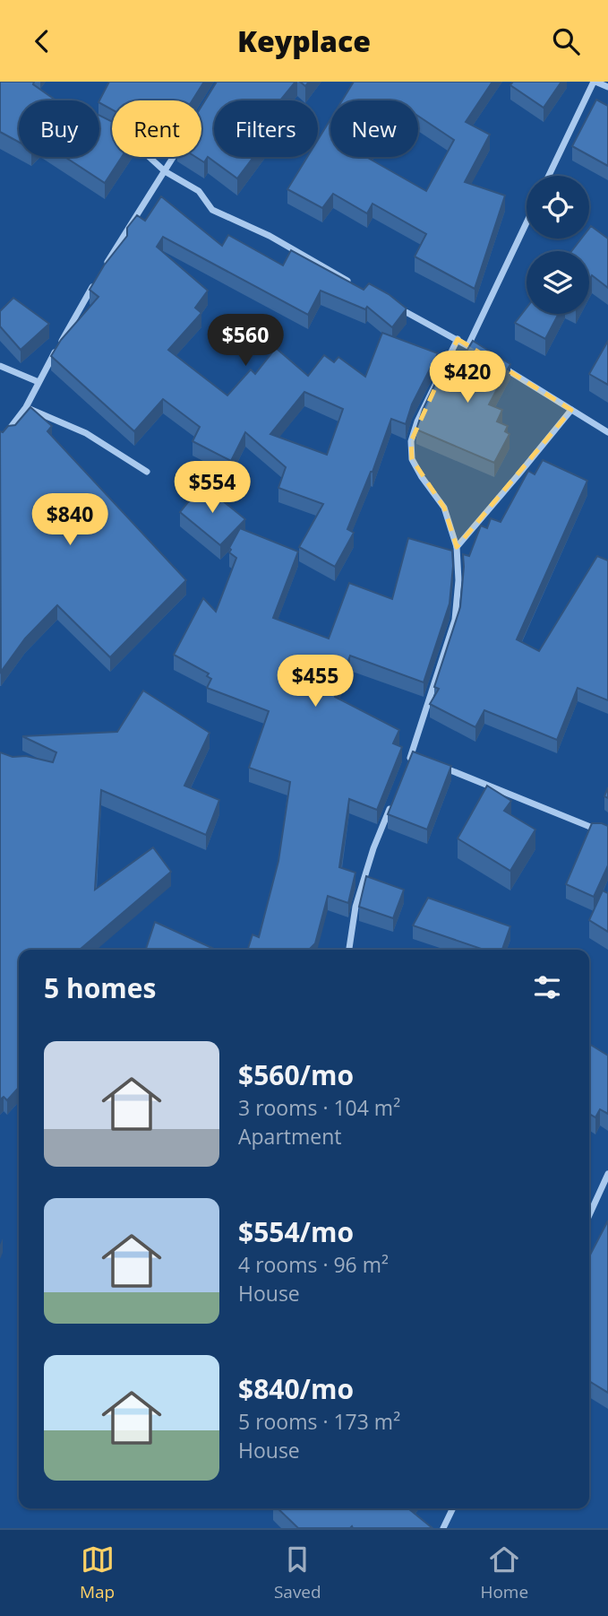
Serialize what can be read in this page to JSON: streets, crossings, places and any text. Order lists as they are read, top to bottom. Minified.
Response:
{"page":{"header":"Keyplace","chip":["Buy","Rent","Filters","New"],"price":["$560","$420","$554","$840","$455"],"heading":"5 homes","list":[{"name":"$560/mo","note":"3 rooms · 104 m² · Apartment"},{"name":"$554/mo","note":"4 rooms · 96 m² · House"},{"name":"$840/mo","note":"5 rooms · 173 m² · House"}],"tabs":["Map","Saved","Home"]}}
